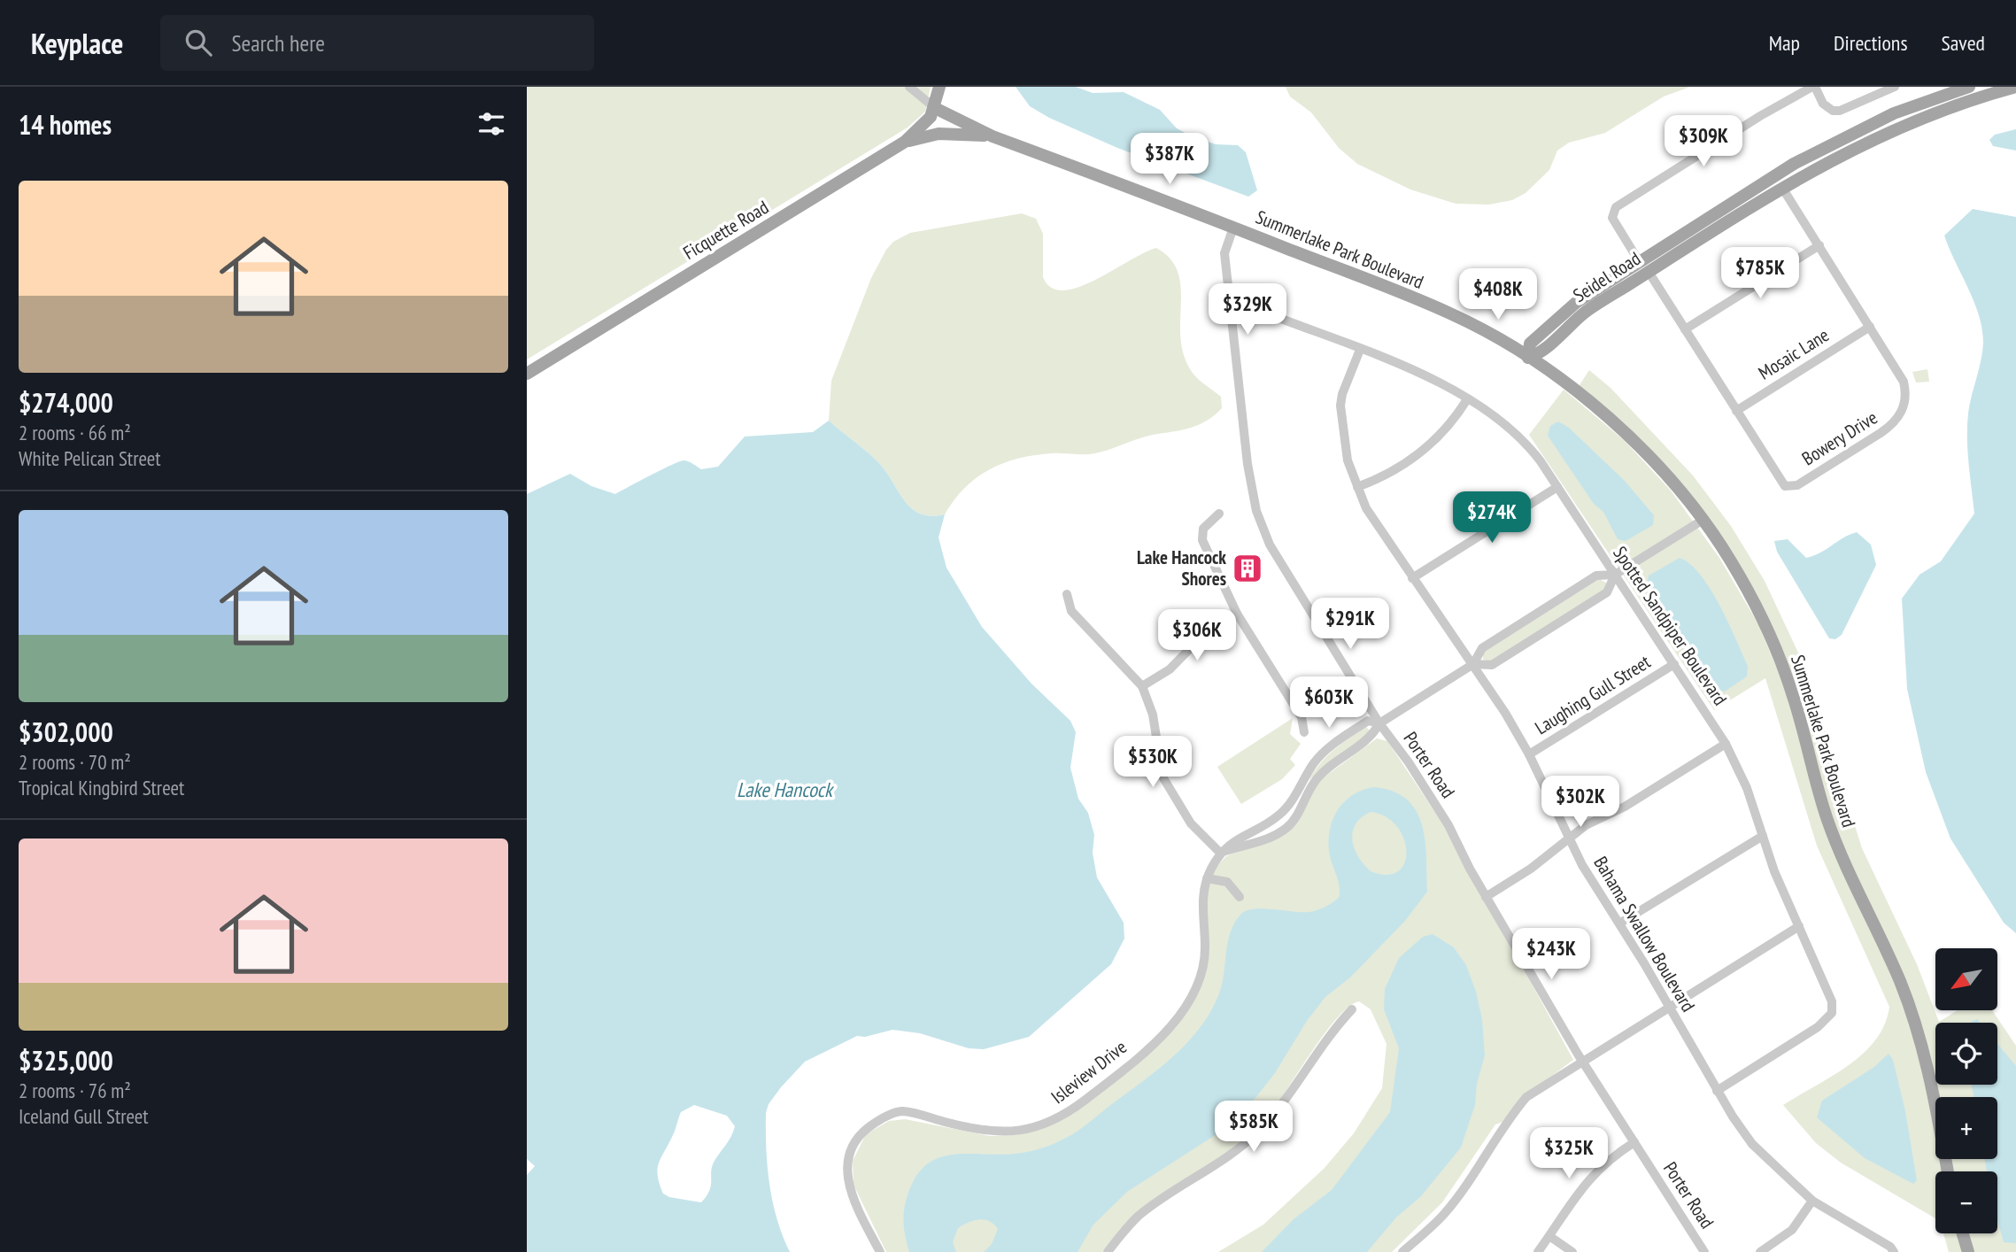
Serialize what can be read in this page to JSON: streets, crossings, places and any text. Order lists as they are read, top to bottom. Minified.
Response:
{"streets":{"main road":["Ficquette Road","Summerlake Park Boulevard","Seidel Road"],"street":["Mosaic Lane","Bowery Drive","Spotted Sandpiper Boulevard","Laughing Gull Street","Porter Road","Bahama Swallow Boulevard","Isleview Drive"]},"crossings":[["Ficquette Road","Summerlake Park Boulevard"],["Summerlake Park Boulevard","Seidel Road"],["Summerlake Park Boulevard","Porter Road"],["Seidel Road","Bowery Drive"],["Mosaic Lane","Bowery Drive"],["Spotted Sandpiper Boulevard","Laughing Gull Street"],["Spotted Sandpiper Boulevard","Porter Road"],["Spotted Sandpiper Boulevard","Bahama Swallow Boulevard"],["Laughing Gull Street","Bahama Swallow Boulevard"],["Porter Road","Isleview Drive"]],"water":["Lake Hancock"],"places":{"building":["Lake Hancock Shores"]},"north":"bottom left","page":{"header":"Keyplace","search":"Search here","nav":["Map","Directions","Saved"],"heading":"14 homes","price":["$309K","$387K","$785K","$408K","$329K","$274K","$291K","$306K","$603K","$530K","$302K","$243K","$585K","$325K"],"list":[{"name":"$274,000","note":"2 rooms · 66 m² · White Pelican Street"},{"name":"$302,000","note":"2 rooms · 70 m² · Tropical Kingbird Street"},{"name":"$325,000","note":"2 rooms · 76 m² · Iceland Gull Street"}],"map_buttons":["+","−"]}}
